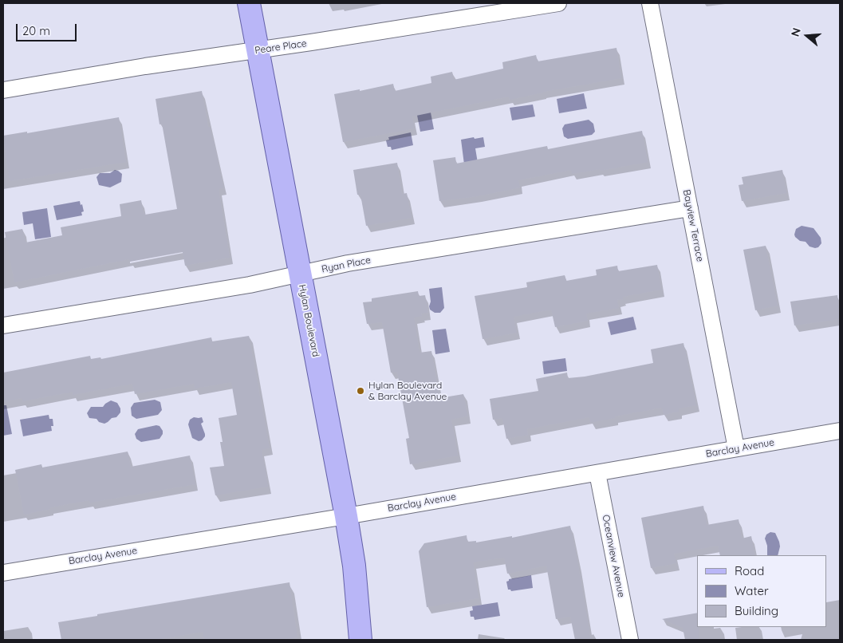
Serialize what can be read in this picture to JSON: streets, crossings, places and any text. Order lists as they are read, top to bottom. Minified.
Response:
{"streets":{"main road":["Hylan Boulevard"],"street":["Peare Place","Bayview Terrace","Ryan Place","Barclay Avenue","Oceanview Avenue"]},"crossings":[["Peare Place","Hylan Boulevard"],["Bayview Terrace","Ryan Place"],["Bayview Terrace","Barclay Avenue"],["Ryan Place","Hylan Boulevard"],["Hylan Boulevard","Barclay Avenue"],["Barclay Avenue","Oceanview Avenue"]],"places":["Hylan Boulevard & Barclay Avenue"],"legend":["Road","Water","Building"],"scale_bar":"20 m","north":"left"}
